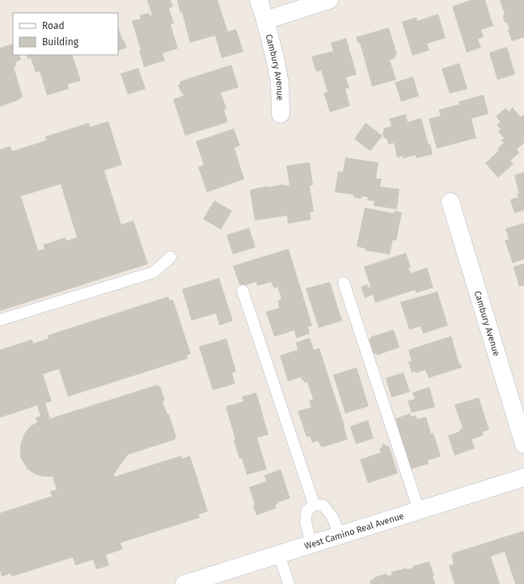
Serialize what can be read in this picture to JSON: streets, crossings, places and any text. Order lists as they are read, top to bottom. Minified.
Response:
{"streets":{"street":["Cambury Avenue","West Camino Real Avenue"]},"legend":["Road","Building"]}
